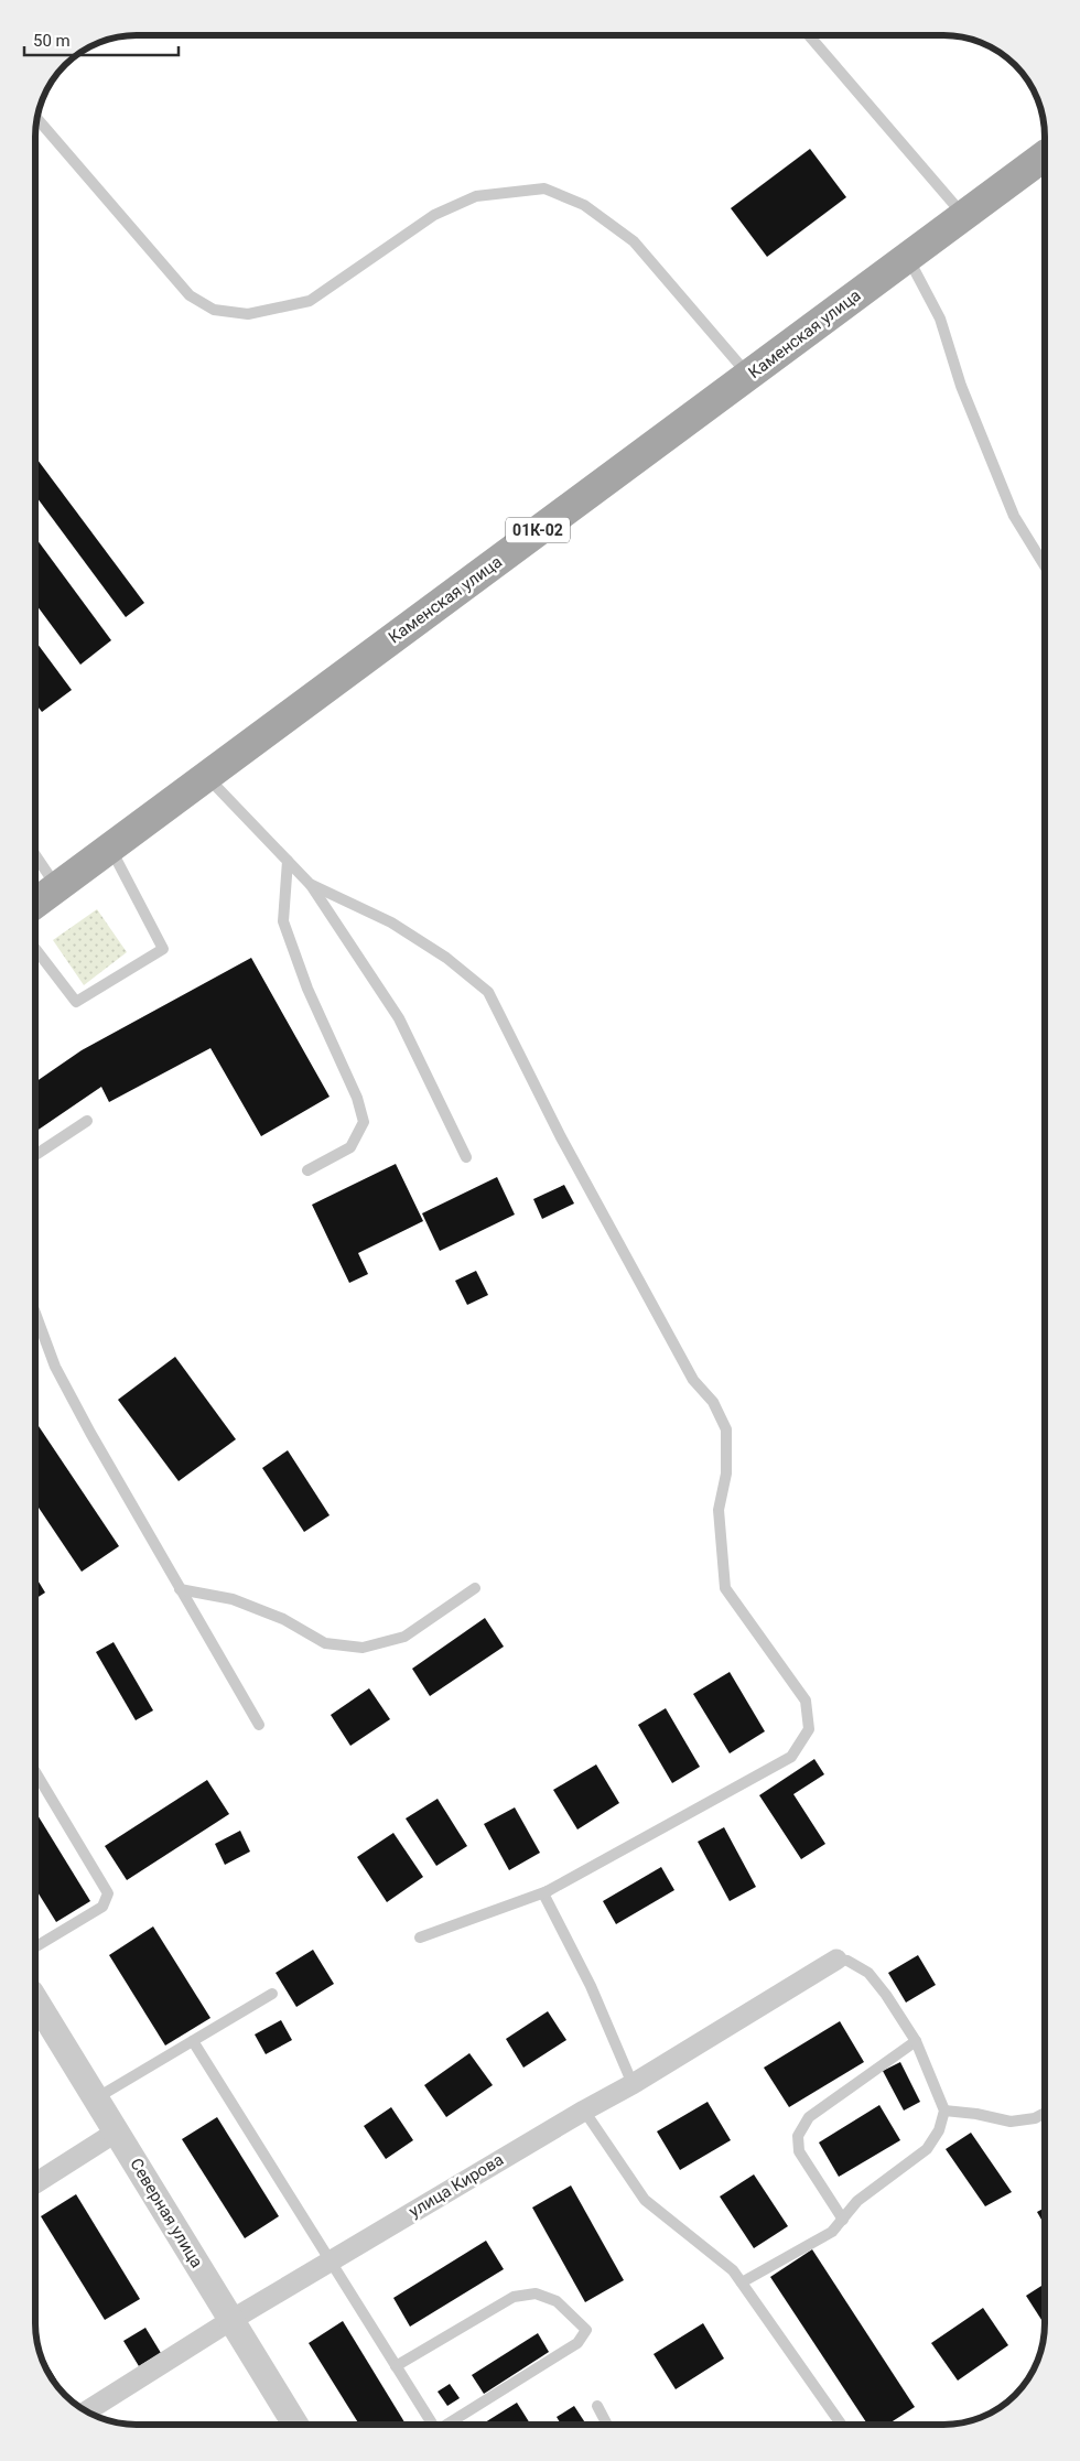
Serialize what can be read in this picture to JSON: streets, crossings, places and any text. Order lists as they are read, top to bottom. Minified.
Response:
{"streets":{"main road":["Каменская улица","01К-02"],"street":["улица Кирова","Северная улица"]},"crossings":[["улица Кирова","Северная улица"]],"scale_bar":"50 m"}
